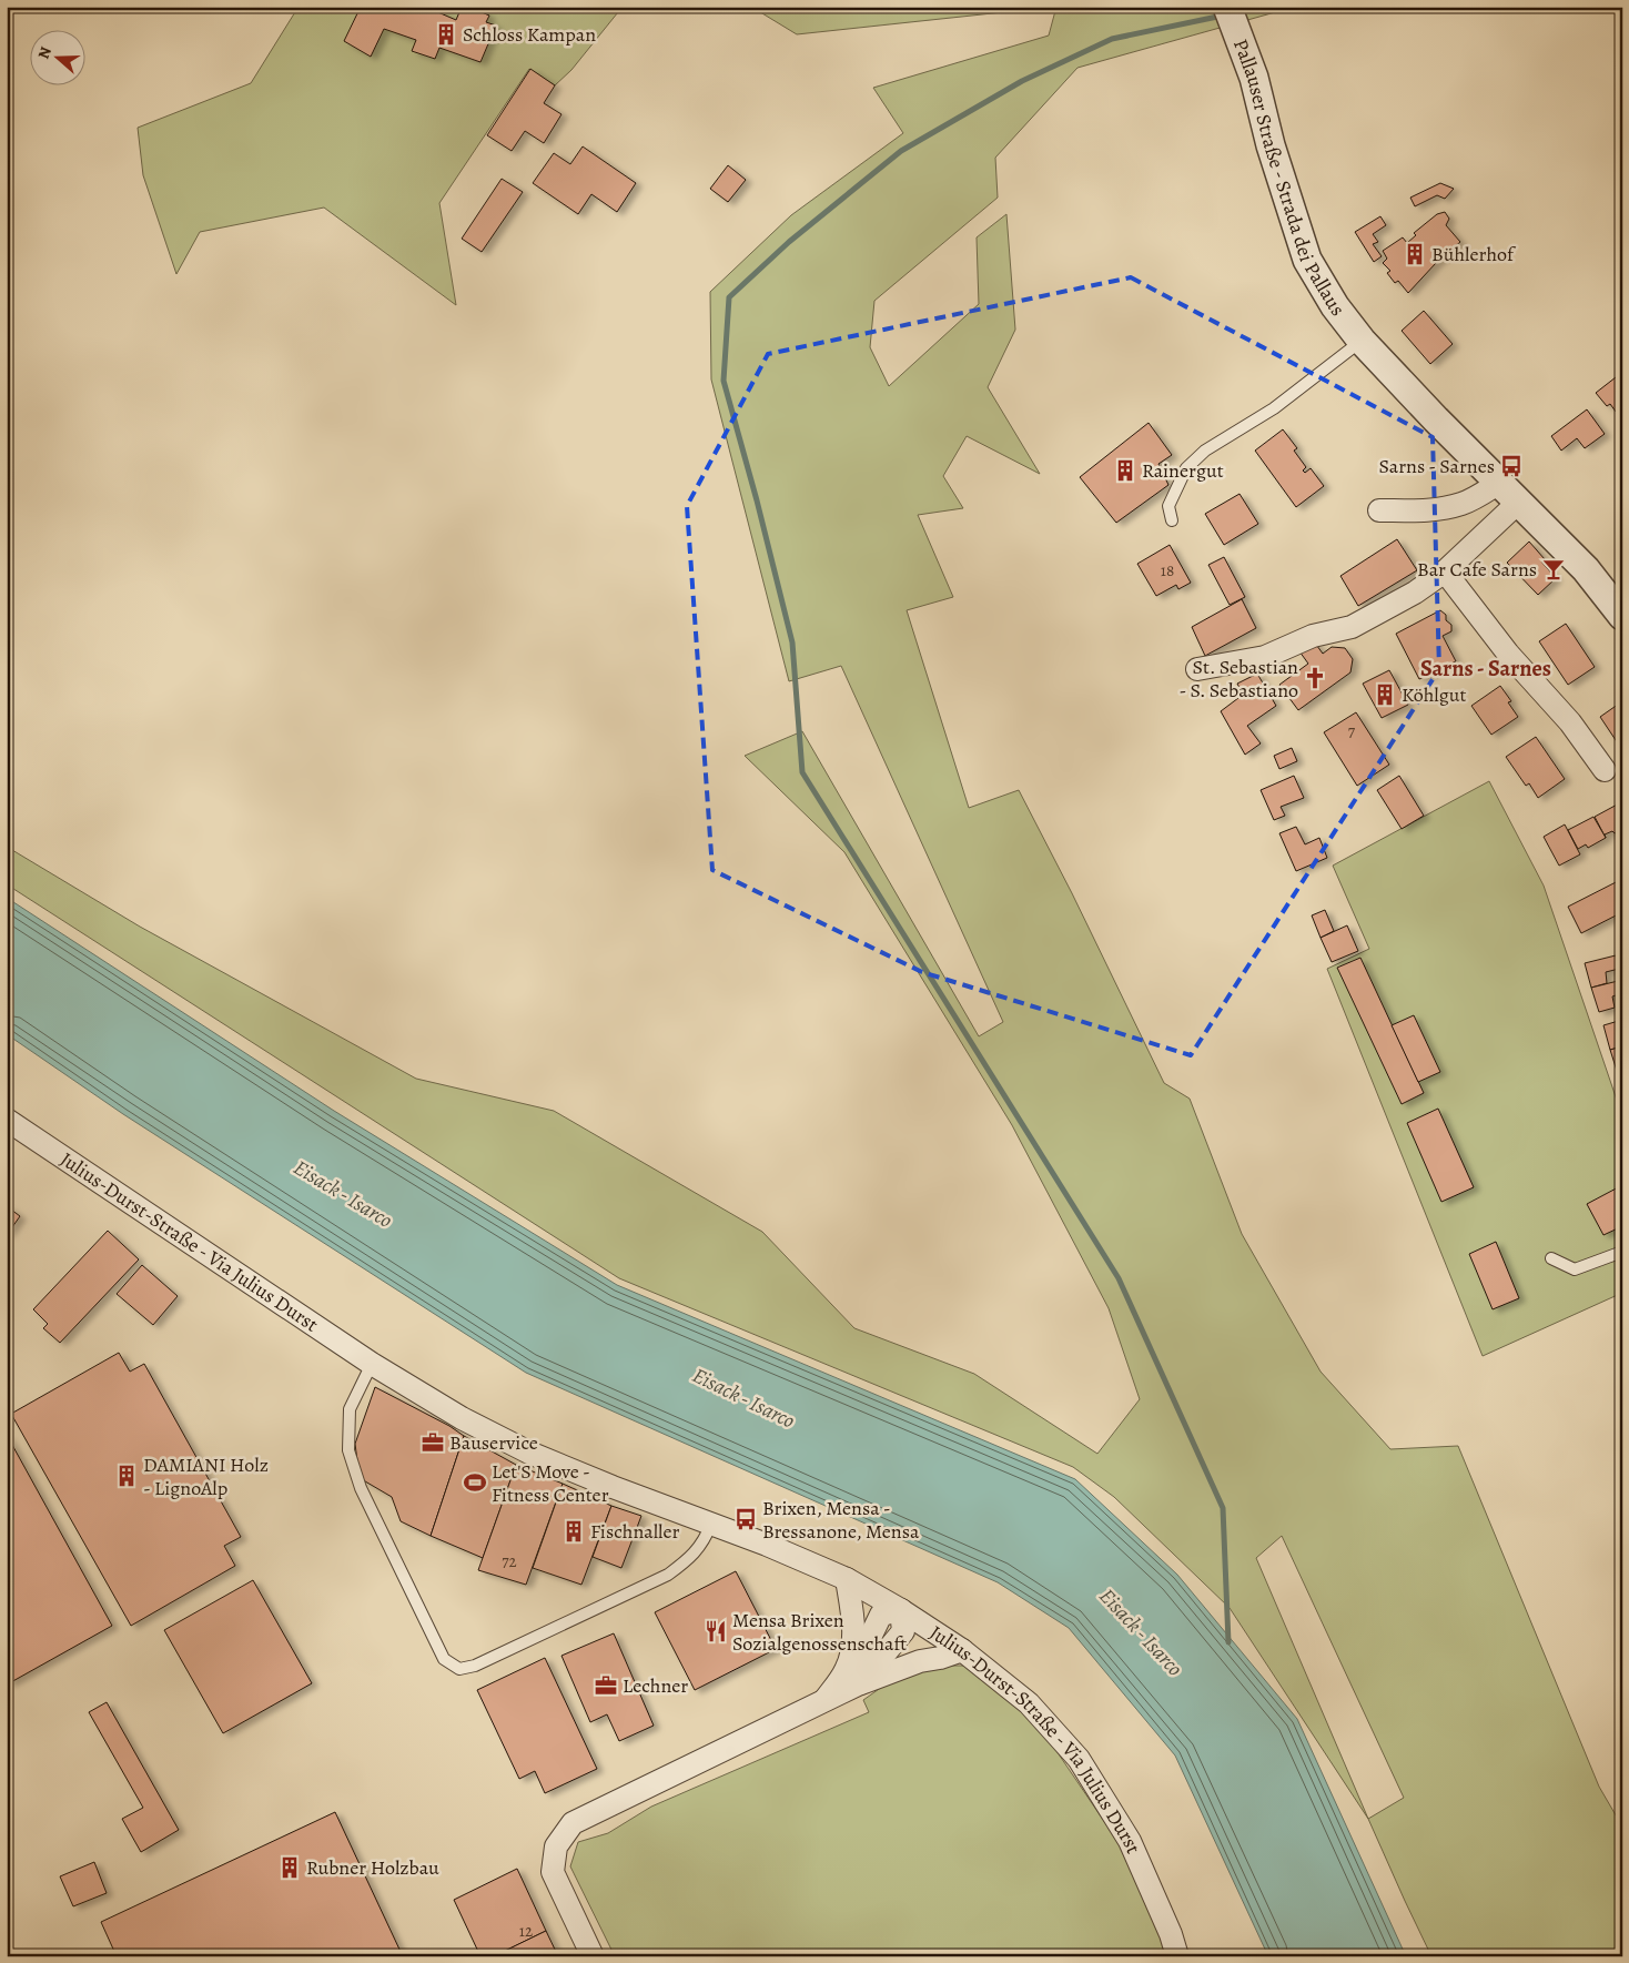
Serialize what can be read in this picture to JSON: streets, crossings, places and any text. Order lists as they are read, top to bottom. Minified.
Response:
{"streets":{"street":["Pallauser Straße - Strada dei Pallaus","Julius-Durst-Straße - Via Julius Durst"]},"districts":["Sarns - Sarnes"],"water":["Eisack - Isarco"],"places":{"building":["Schloss Kampan","Bühlerhof","Rainergut","Köhlgut","DAMIANI Holz - LignoAlp","Fischnaller","Rubner Holzbau"],"bus stop":["Sarns - Sarnes","Brixen, Mensa - Bressanone, Mensa"],"bar":["Bar Cafe Sarns"],"church":["St. Sebastian - S. Sebastiano"],"office":["Bauservice","Lechner"],"sports":["Let'S Move - Fitness Center"],"restaurant":["Mensa Brixen Sozialgenossenschaft"]},"house_numbers":["18","7","72","12"],"north":"left"}
